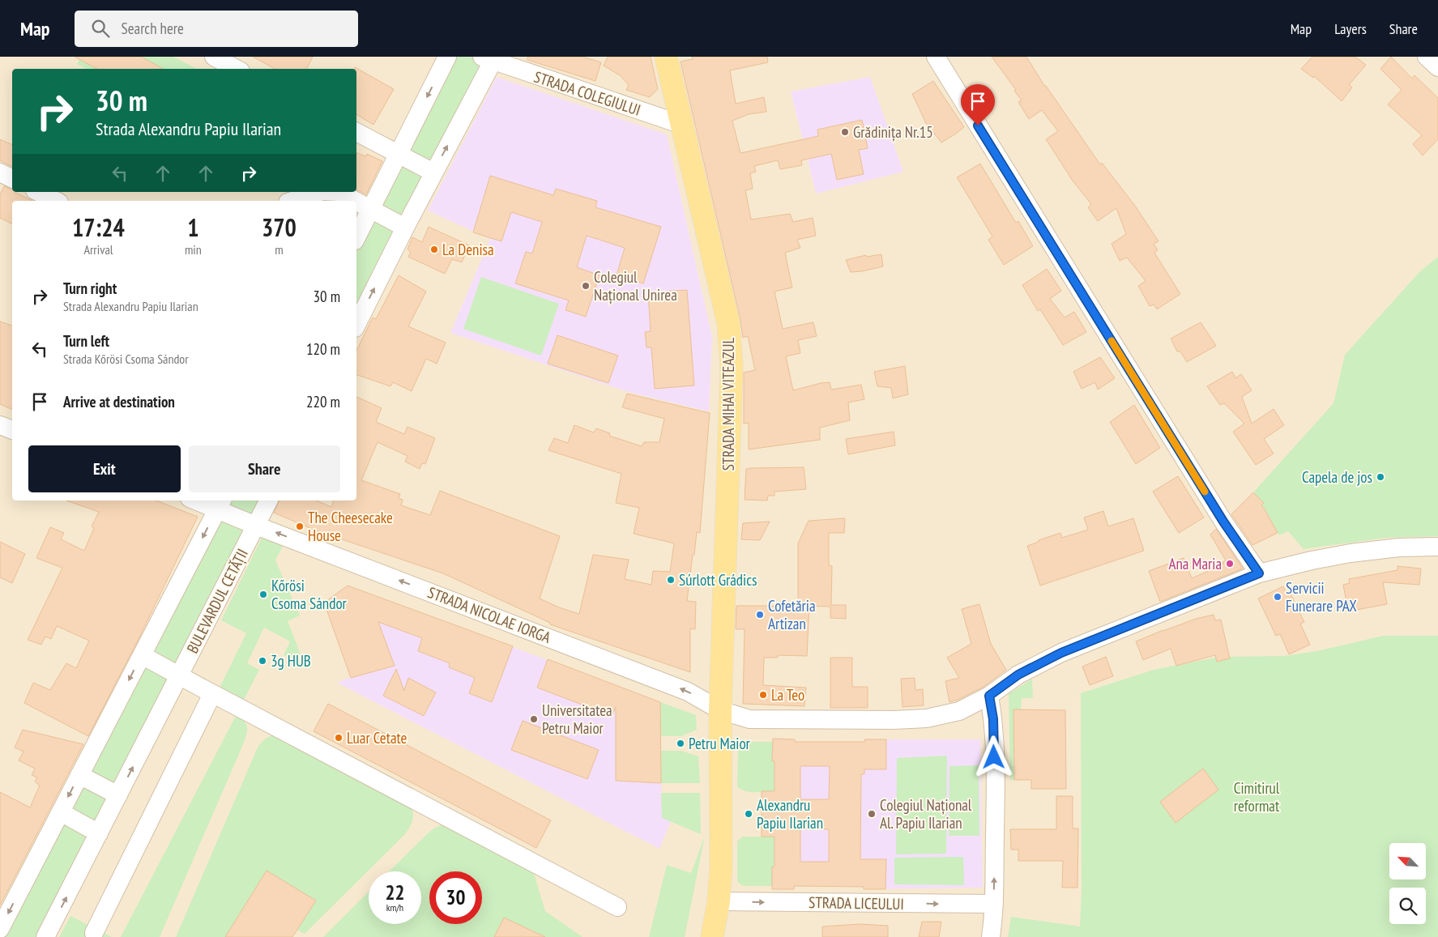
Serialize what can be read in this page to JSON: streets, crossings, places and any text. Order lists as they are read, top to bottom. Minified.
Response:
{"streets":{"main road":["STRADA MIHAI VITEAZUL"],"street":["STRADA COLEGIULUI","BULEVARDUL CETĂȚII","STRADA NICOLAE IORGA","STRADA LICEULUI"]},"crossings":[["STRADA COLEGIULUI","STRADA MIHAI VITEAZUL"],["STRADA MIHAI VITEAZUL","STRADA NICOLAE IORGA"],["STRADA MIHAI VITEAZUL","STRADA LICEULUI"],["BULEVARDUL CETĂȚII","STRADA NICOLAE IORGA"]],"one_way":["STRADA NICOLAE IORGA","STRADA LICEULUI"],"parks":["Cimitirul reformat"],"places":["Grădinița Nr.15","La Denisa","Colegiul Național Unirea","Capela de jos","The Cheesecake House","Ana Maria","Súrlott Grádics","Kőrösi Csoma Sándor","Servicii Funerare PAX","Cofetăria Artizan","3g HUB","La Teo","Universitatea Petru Maior","Luar Cetate","Petru Maior","Alexandru Papiu Ilarian","Colegiul Național Al. Papiu Ilarian"],"north":"top left","page":{"header":"Map","search":"Search here","nav":["Map","Layers","Share"],"turn":["30 m","Strada Alexandru Papiu Ilarian"],"eta":["17:24","Arrival","1","min","370","m"],"list":[{"name":"Turn right","note":"Strada Alexandru Papiu Ilarian","value":"30 m"},{"name":"Turn left","note":"Strada Kőrösi Csoma Sándor","value":"120 m"},{"name":"Arrive at destination","value":"220 m"}],"buttons":["Exit","Share"],"speed":"22 km/h","limit":"30"}}
